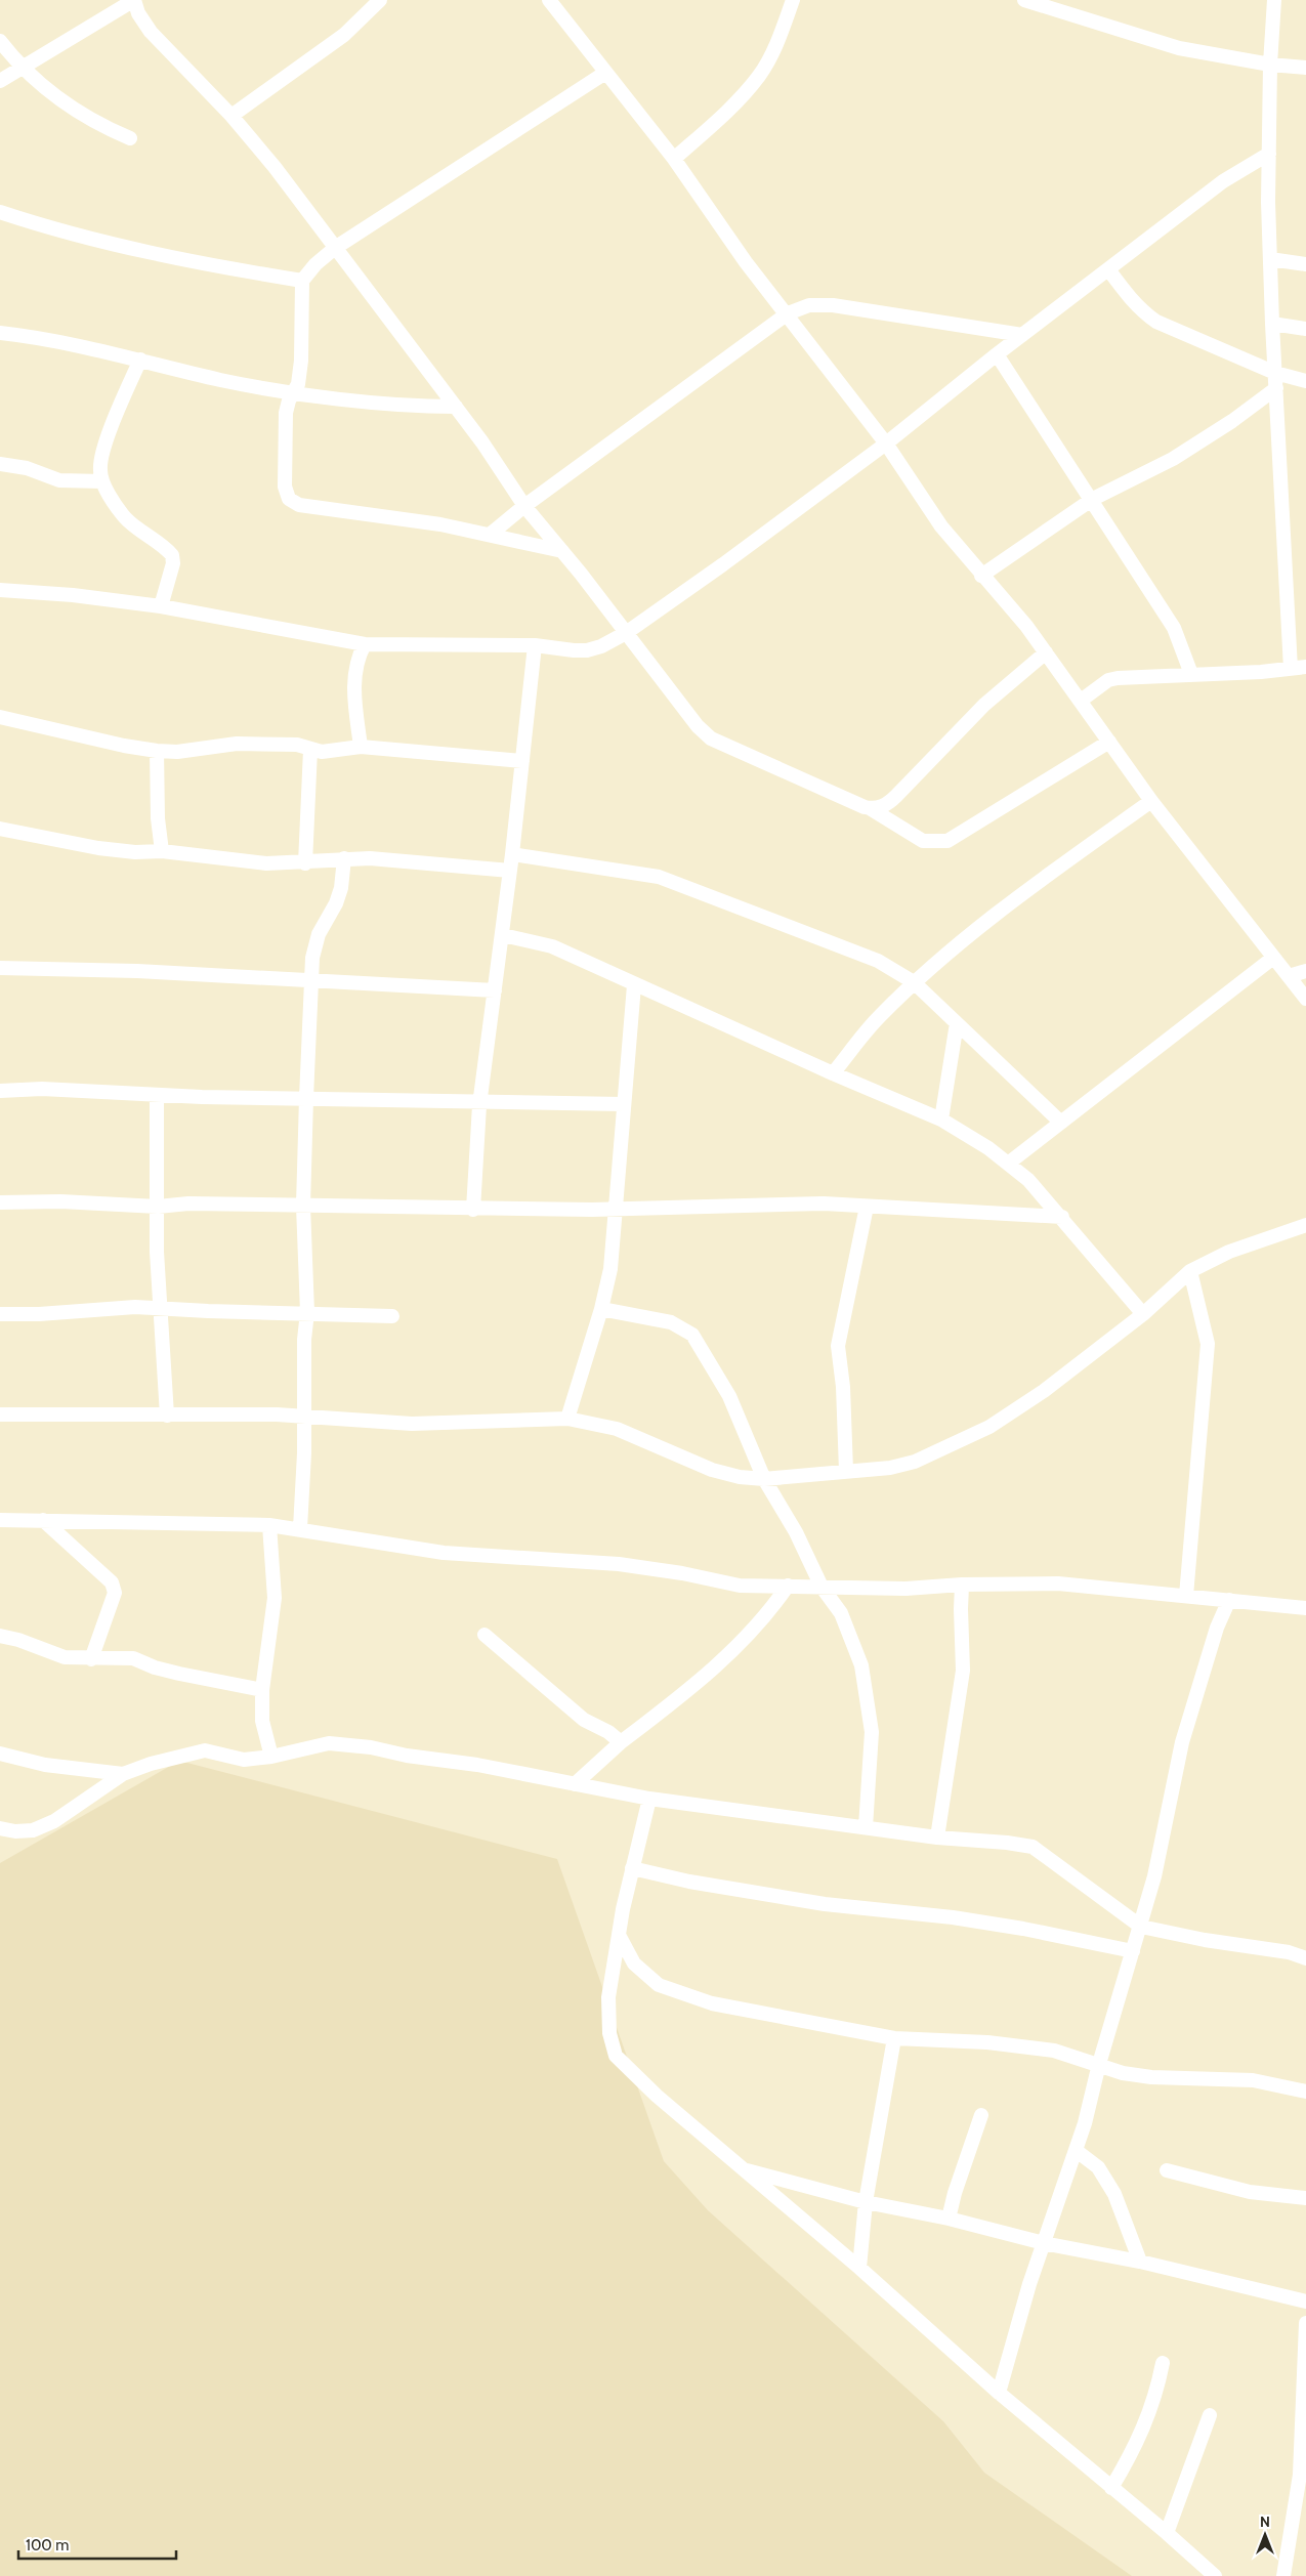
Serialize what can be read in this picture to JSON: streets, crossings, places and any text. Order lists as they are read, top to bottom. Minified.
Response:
{"scale_bar":"100 m","north":"top"}
